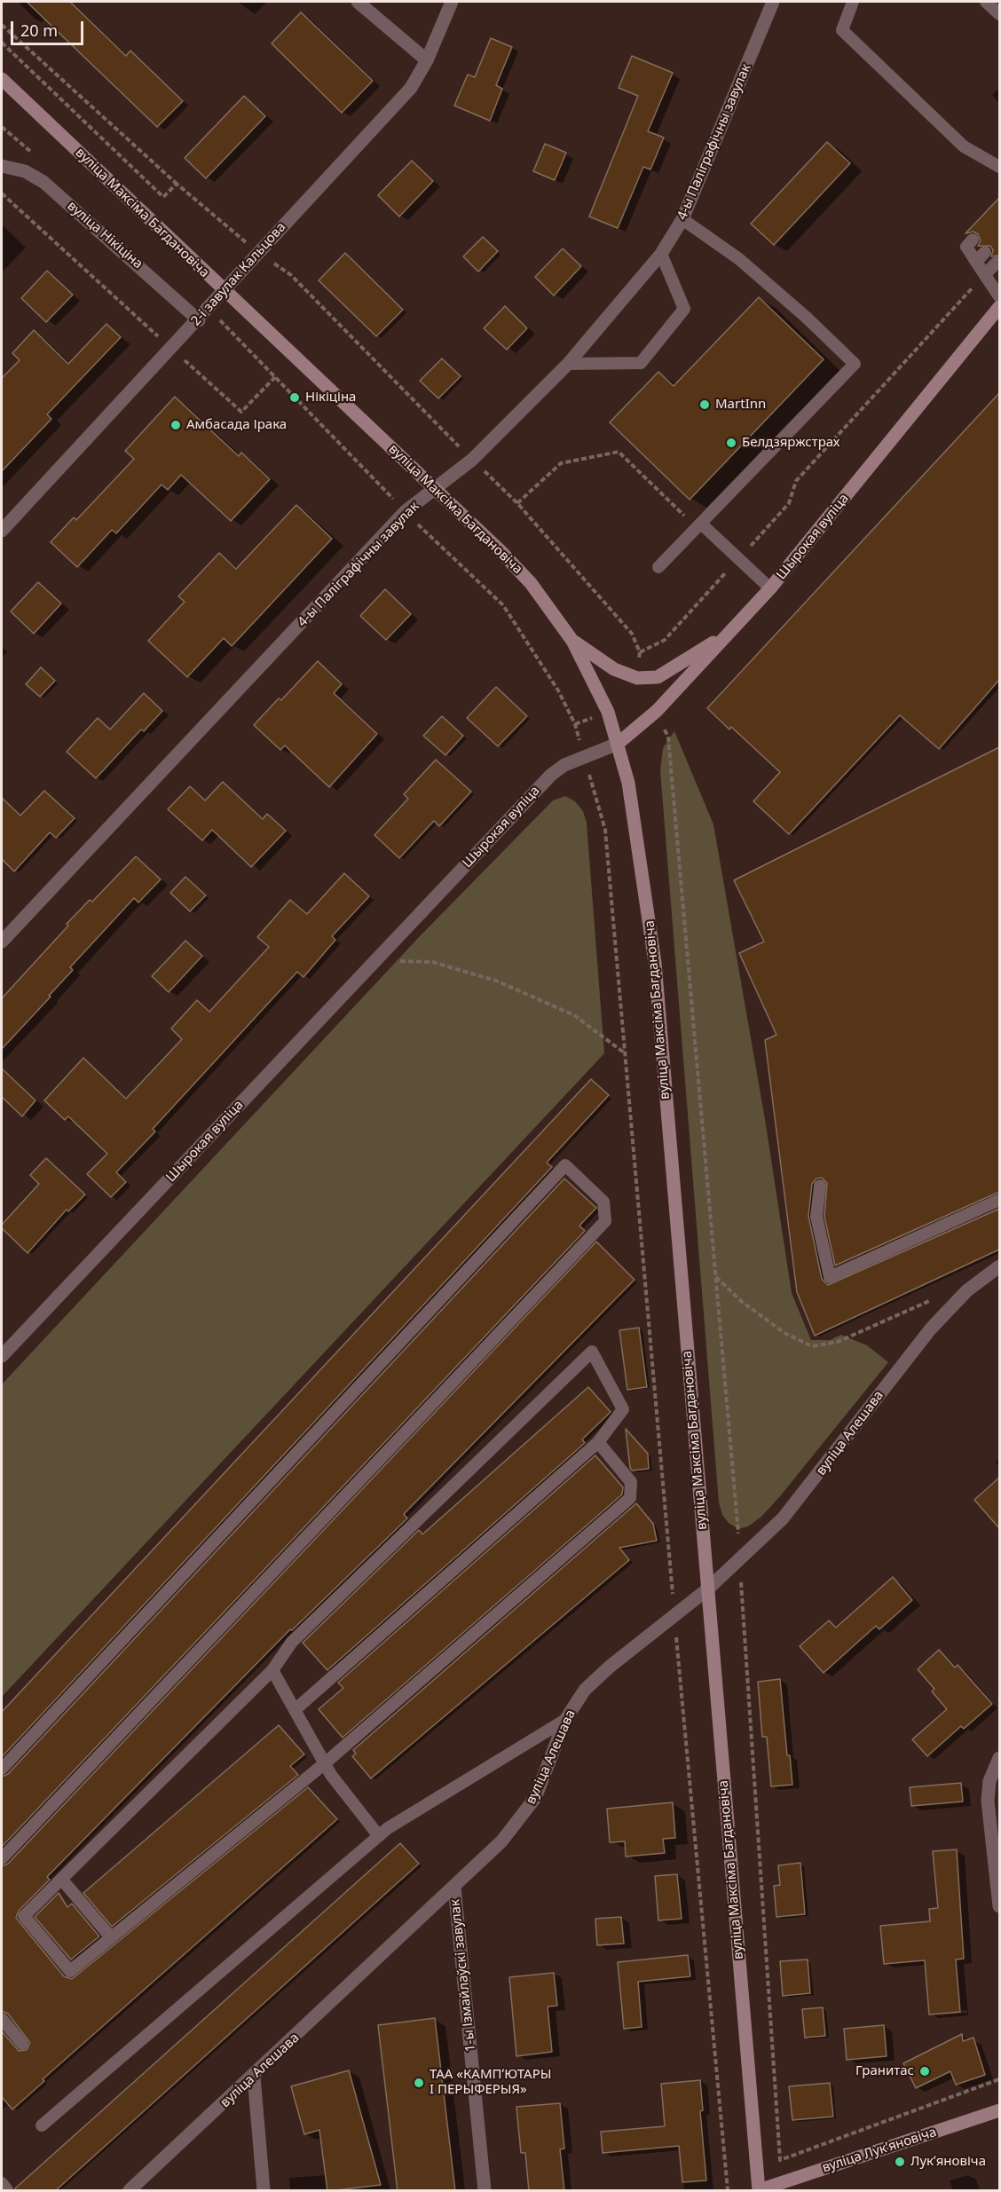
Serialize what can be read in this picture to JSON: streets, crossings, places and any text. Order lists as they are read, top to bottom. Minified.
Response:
{"streets":{"main road":["вуліца Максіма Багдановіча","Шырокая вуліца","вуліца Лукʼяновіча"],"street":["4-ы Паліграфічны завулак","вуліца Нікіціна","2-і завулак Кальцова","вуліца Алешава","1-ы Ізмайлаўскі завулак"]},"crossings":[["4-ы Паліграфічны завулак","вуліца Максіма Багдановіча"],["вуліца Максіма Багдановіча","2-і завулак Кальцова"],["вуліца Максіма Багдановіча","Шырокая вуліца"],["вуліца Максіма Багдановіча","вуліца Алешава"],["вуліца Максіма Багдановіча","вуліца Лукʼяновіча"],["вуліца Нікіціна","2-і завулак Кальцова"],["вуліца Алешава","1-ы Ізмайлаўскі завулак"]],"places":["Нікіціна","MartInn","Амбасада Ірака","Белдзяржстрах","Гранитас","ТАА «КАМПʼЮТАРЫ I ПЕРЫФЕРЫЯ»","Лукʼяновіча"],"scale_bar":"20 m"}
